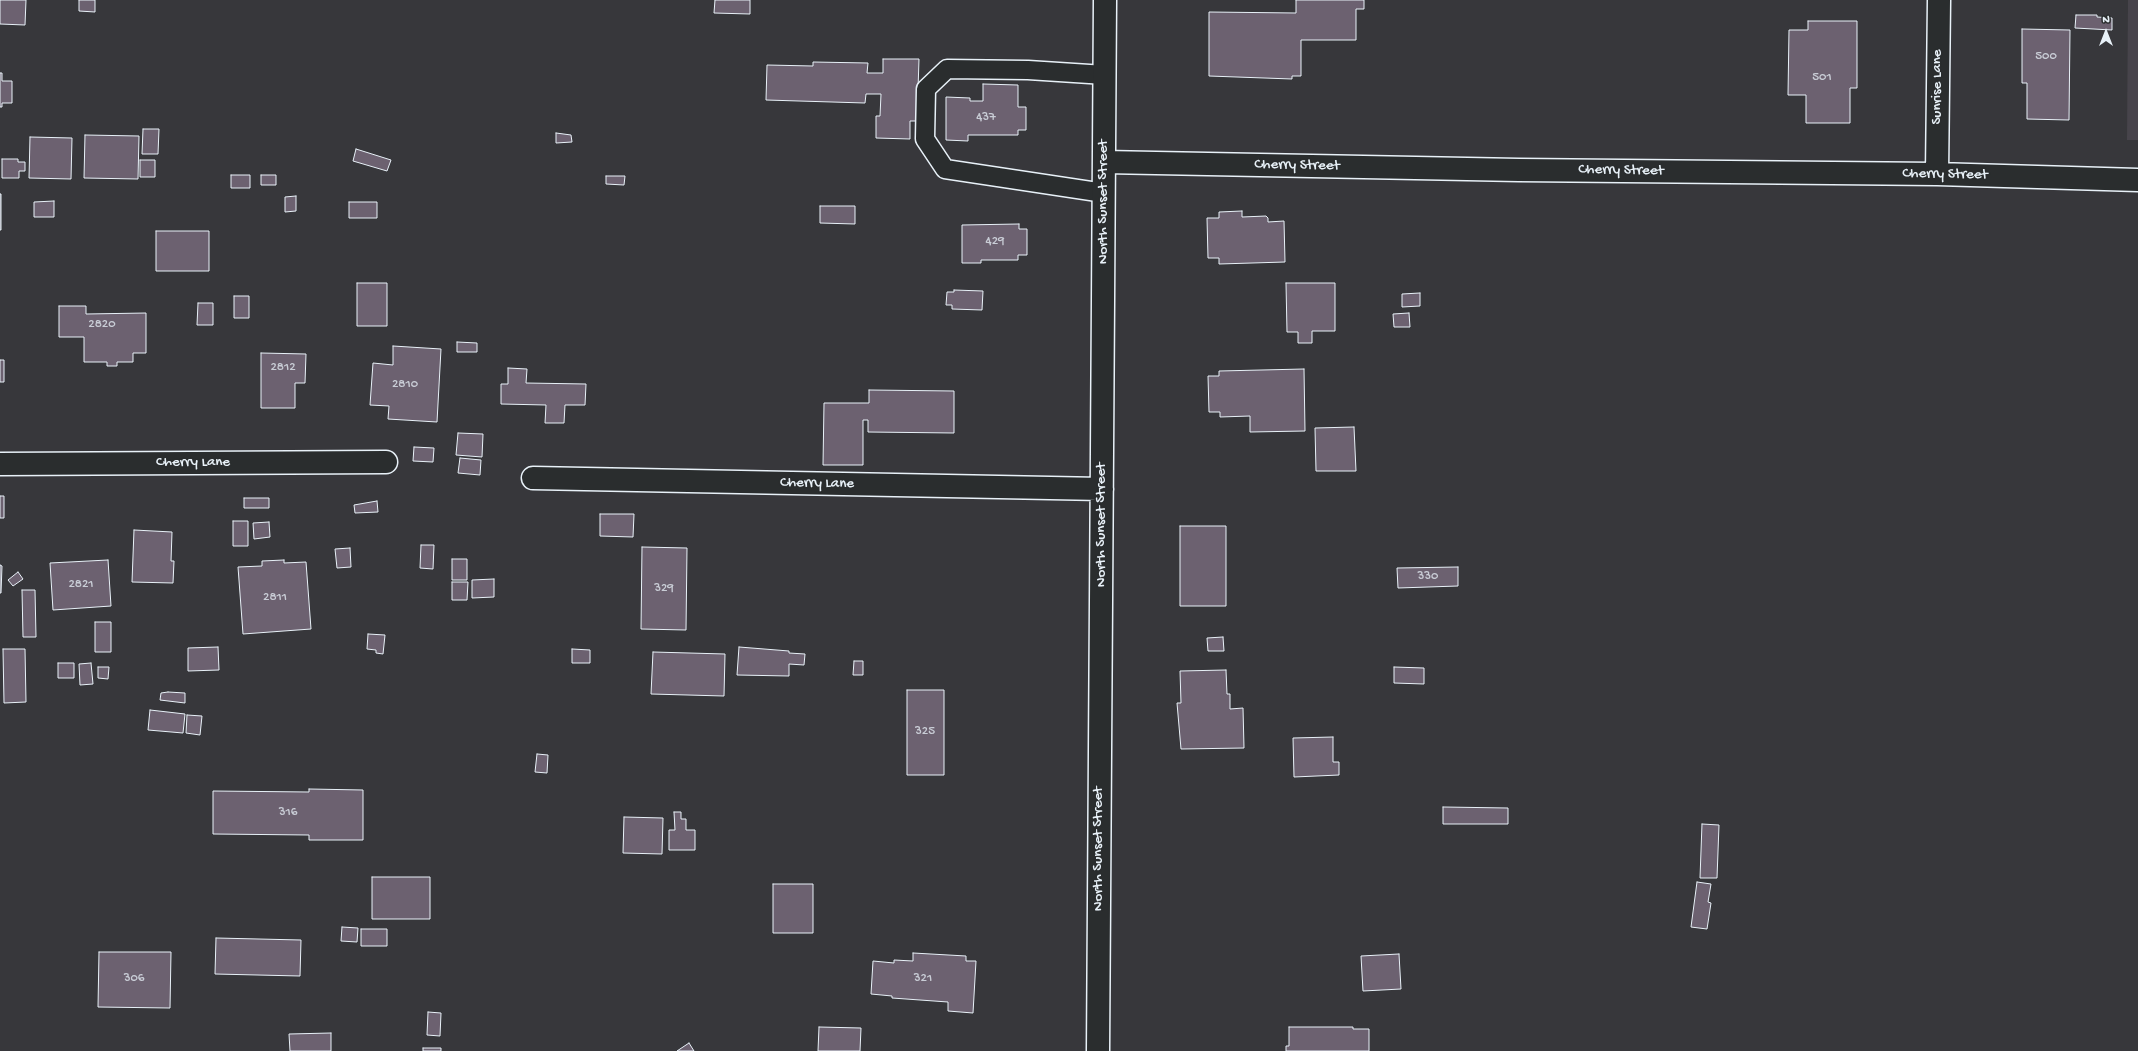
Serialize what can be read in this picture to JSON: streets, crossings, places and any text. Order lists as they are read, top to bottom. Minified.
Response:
{"streets":{"street":["Sunrise Lane","Cherry Street","North Sunset Street","Cherry Lane"]},"crossings":[["Sunrise Lane","Cherry Street"],["Cherry Street","North Sunset Street"],["North Sunset Street","Cherry Lane"]],"house_numbers":["500","501","437","429","2820","2812","2810","330","2821","329","2811","325","316","306","321"],"north":"top"}
